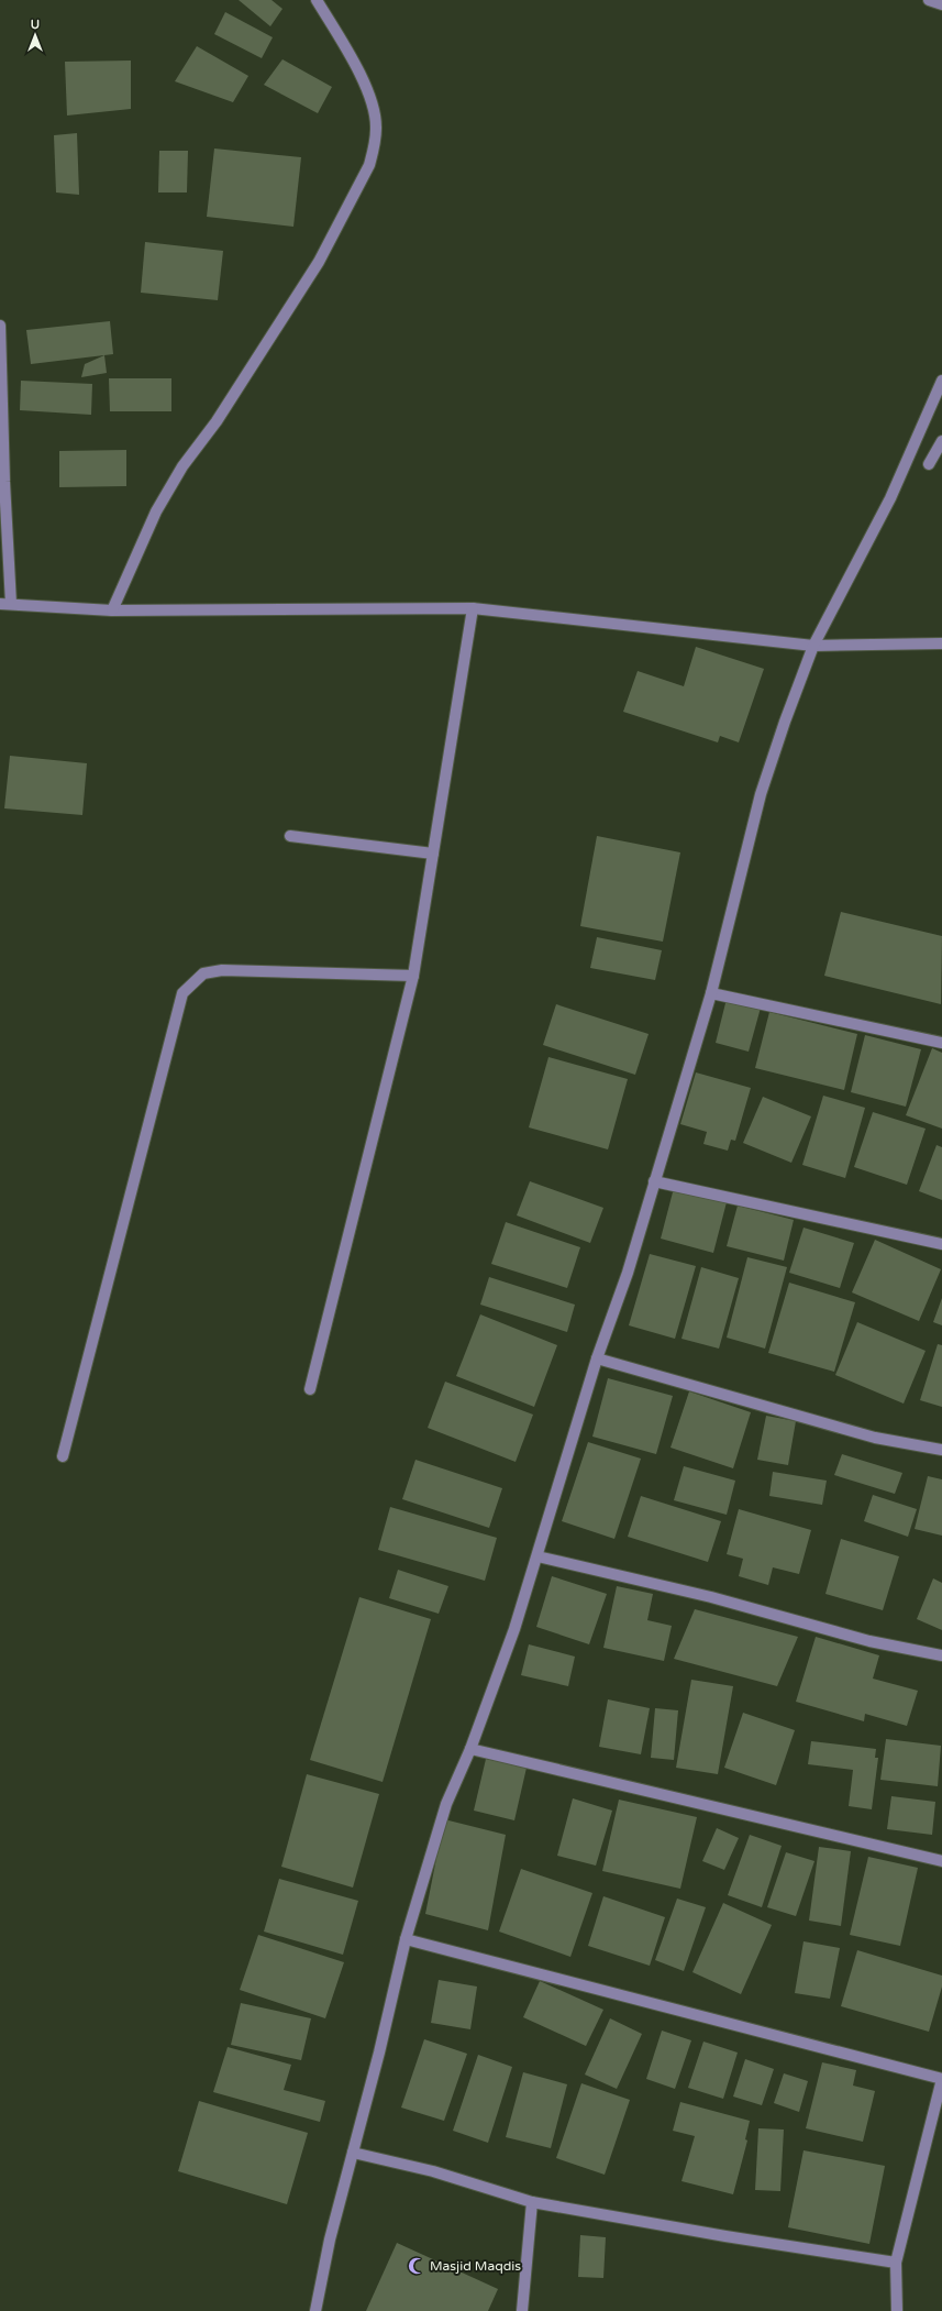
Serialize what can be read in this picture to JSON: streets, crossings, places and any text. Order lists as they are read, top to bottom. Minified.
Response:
{"places":{"mosque":["Masjid Maqdis"]},"north":"top"}
